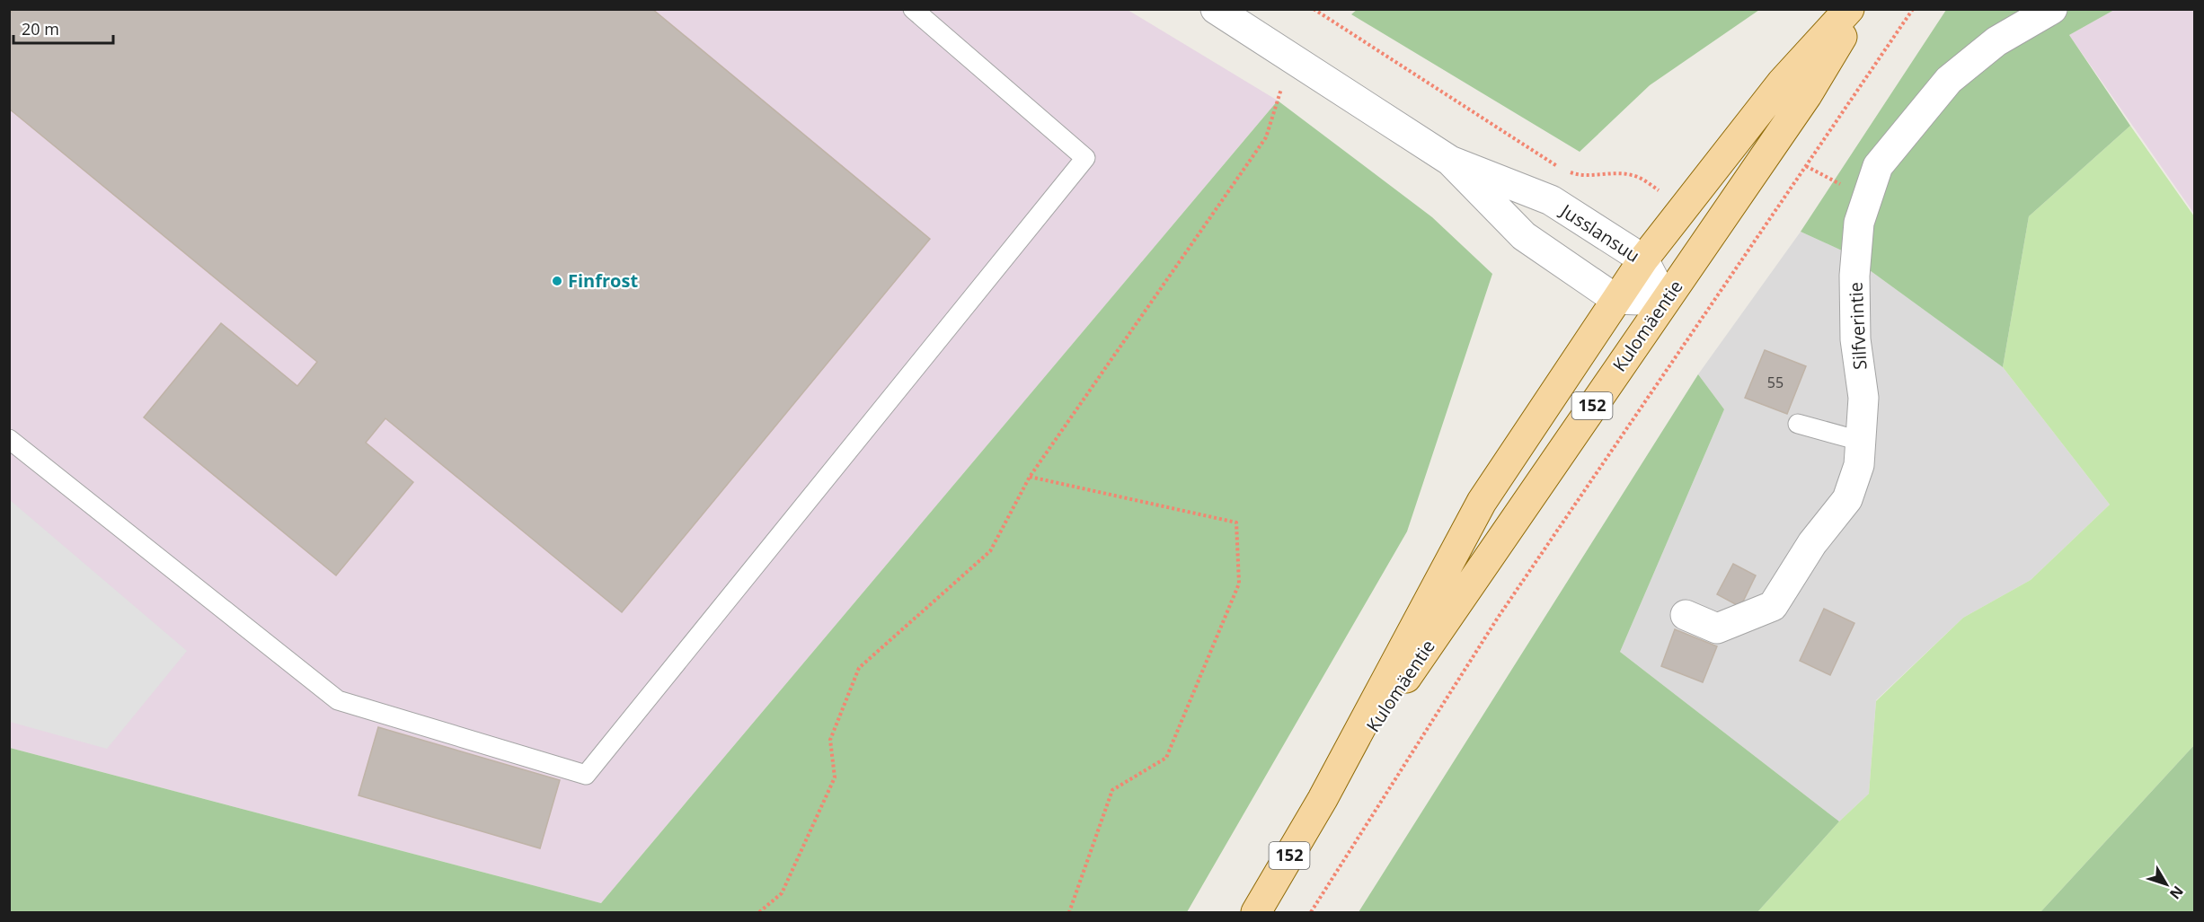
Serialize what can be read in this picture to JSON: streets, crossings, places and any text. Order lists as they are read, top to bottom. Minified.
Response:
{"streets":{"main road":["Kulomäentie","152"],"street":["Jusslansuu","Silfverintie"]},"crossings":[["Jusslansuu","Kulomäentie"]],"places":["Finfrost"],"house_numbers":["55"],"scale_bar":"20 m","north":"bottom right"}
